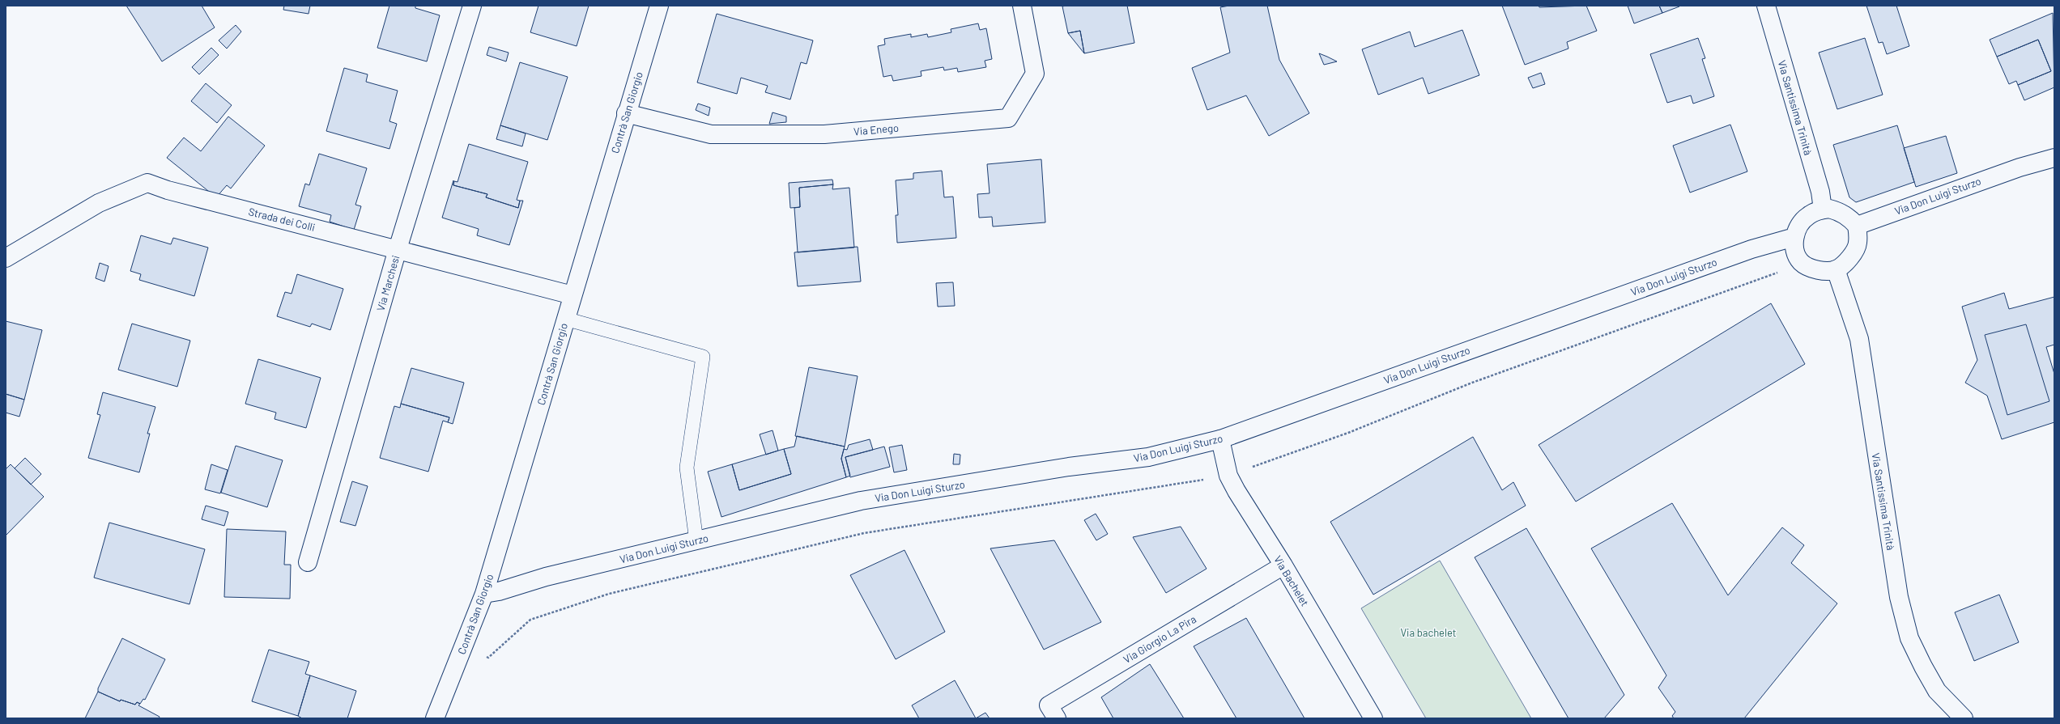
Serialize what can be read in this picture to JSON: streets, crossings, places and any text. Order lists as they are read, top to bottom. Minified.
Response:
{"streets":{"street":["Via Santissima Trinità","Contrà San Giorgio","Via Enego","Via Don Luigi Sturzo","Strada dei Colli","Via Marchesi","Via Bachelet","Via Giorgio La Pira"]},"crossings":[["Via Santissima Trinità","Via Don Luigi Sturzo"],["Contrà San Giorgio","Via Enego"],["Contrà San Giorgio","Via Don Luigi Sturzo"],["Contrà San Giorgio","Strada dei Colli"],["Via Don Luigi Sturzo","Via Bachelet"],["Strada dei Colli","Via Marchesi"],["Via Bachelet","Via Giorgio La Pira"]],"parks":["Via bachelet"]}
